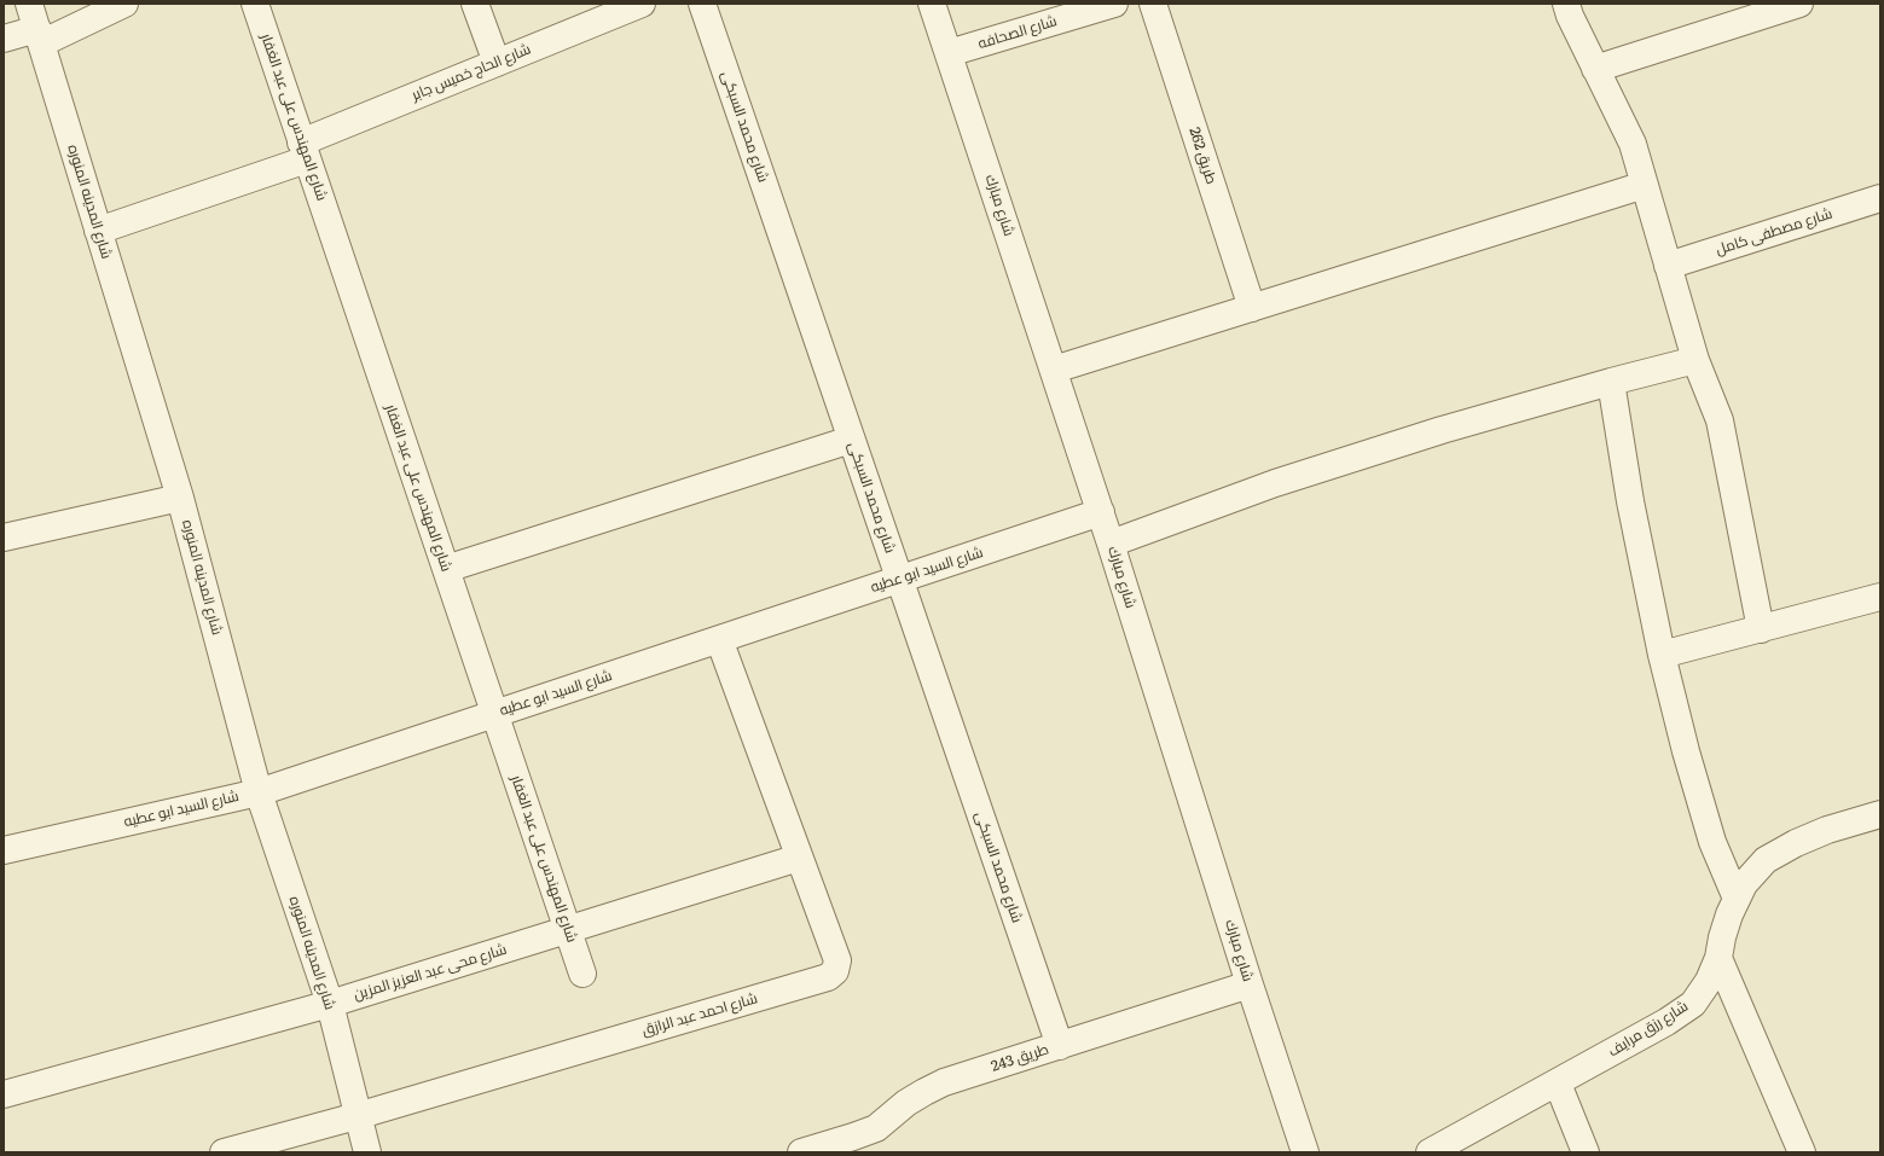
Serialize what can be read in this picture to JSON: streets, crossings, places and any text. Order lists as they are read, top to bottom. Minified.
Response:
{"streets":{"street":["شارع الصحافه","شارع الحاج خميس جابر","شارع المهندس على عبد الغفار","شارع محمد السبكى","طريق 262","شارع المدينه المنوره","شارع مبارك","شارع مصطفى كامل","شارع السيد ابو عطيه","شارع محى عبد العزيز المزين","شارع احمد عبد الرازق","شارع رزق مرايف","طريق 243"]},"crossings":[["شارع الصحافه","شارع مبارك"],["شارع الحاج خميس جابر","شارع المهندس على عبد الغفار"],["شارع الحاج خميس جابر","شارع المدينه المنوره"],["شارع المهندس على عبد الغفار","شارع السيد ابو عطيه"],["شارع المهندس على عبد الغفار","شارع محى عبد العزيز المزين"],["شارع محمد السبكى","شارع السيد ابو عطيه"],["شارع محمد السبكى","طريق 243"],["شارع المدينه المنوره","شارع السيد ابو عطيه"],["شارع المدينه المنوره","شارع محى عبد العزيز المزين"],["شارع المدينه المنوره","شارع احمد عبد الرازق"],["شارع مبارك","شارع السيد ابو عطيه"],["شارع مبارك","طريق 243"],["شارع السيد ابو عطيه","شارع احمد عبد الرازق"],["شارع محى عبد العزيز المزين","شارع احمد عبد الرازق"]]}
